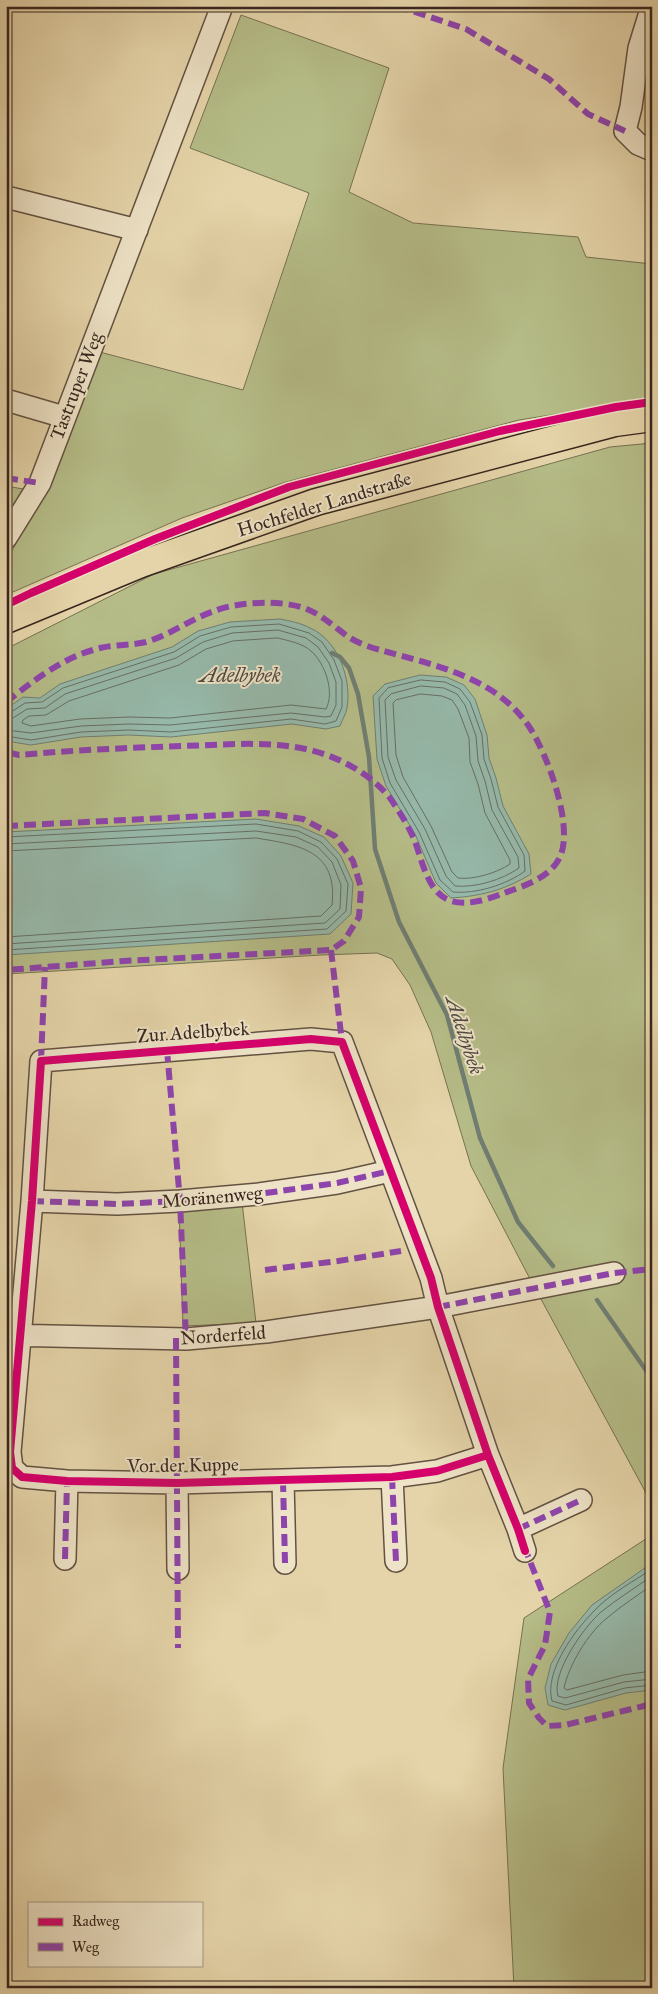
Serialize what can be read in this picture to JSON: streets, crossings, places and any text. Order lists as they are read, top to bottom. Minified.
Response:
{"streets":{"main road":["Hochfelder Landstraße"],"street":["Tastruper Weg","Zur Adelbybek","Moränenweg","Norderfeld","Vor der Kuppe"]},"crossings":[["Zur Adelbybek","Moränenweg"],["Zur Adelbybek","Norderfeld"],["Zur Adelbybek","Vor der Kuppe"],["Norderfeld","Vor der Kuppe"]],"water":["Adelbybek"],"legend":["Radweg","Weg"]}
